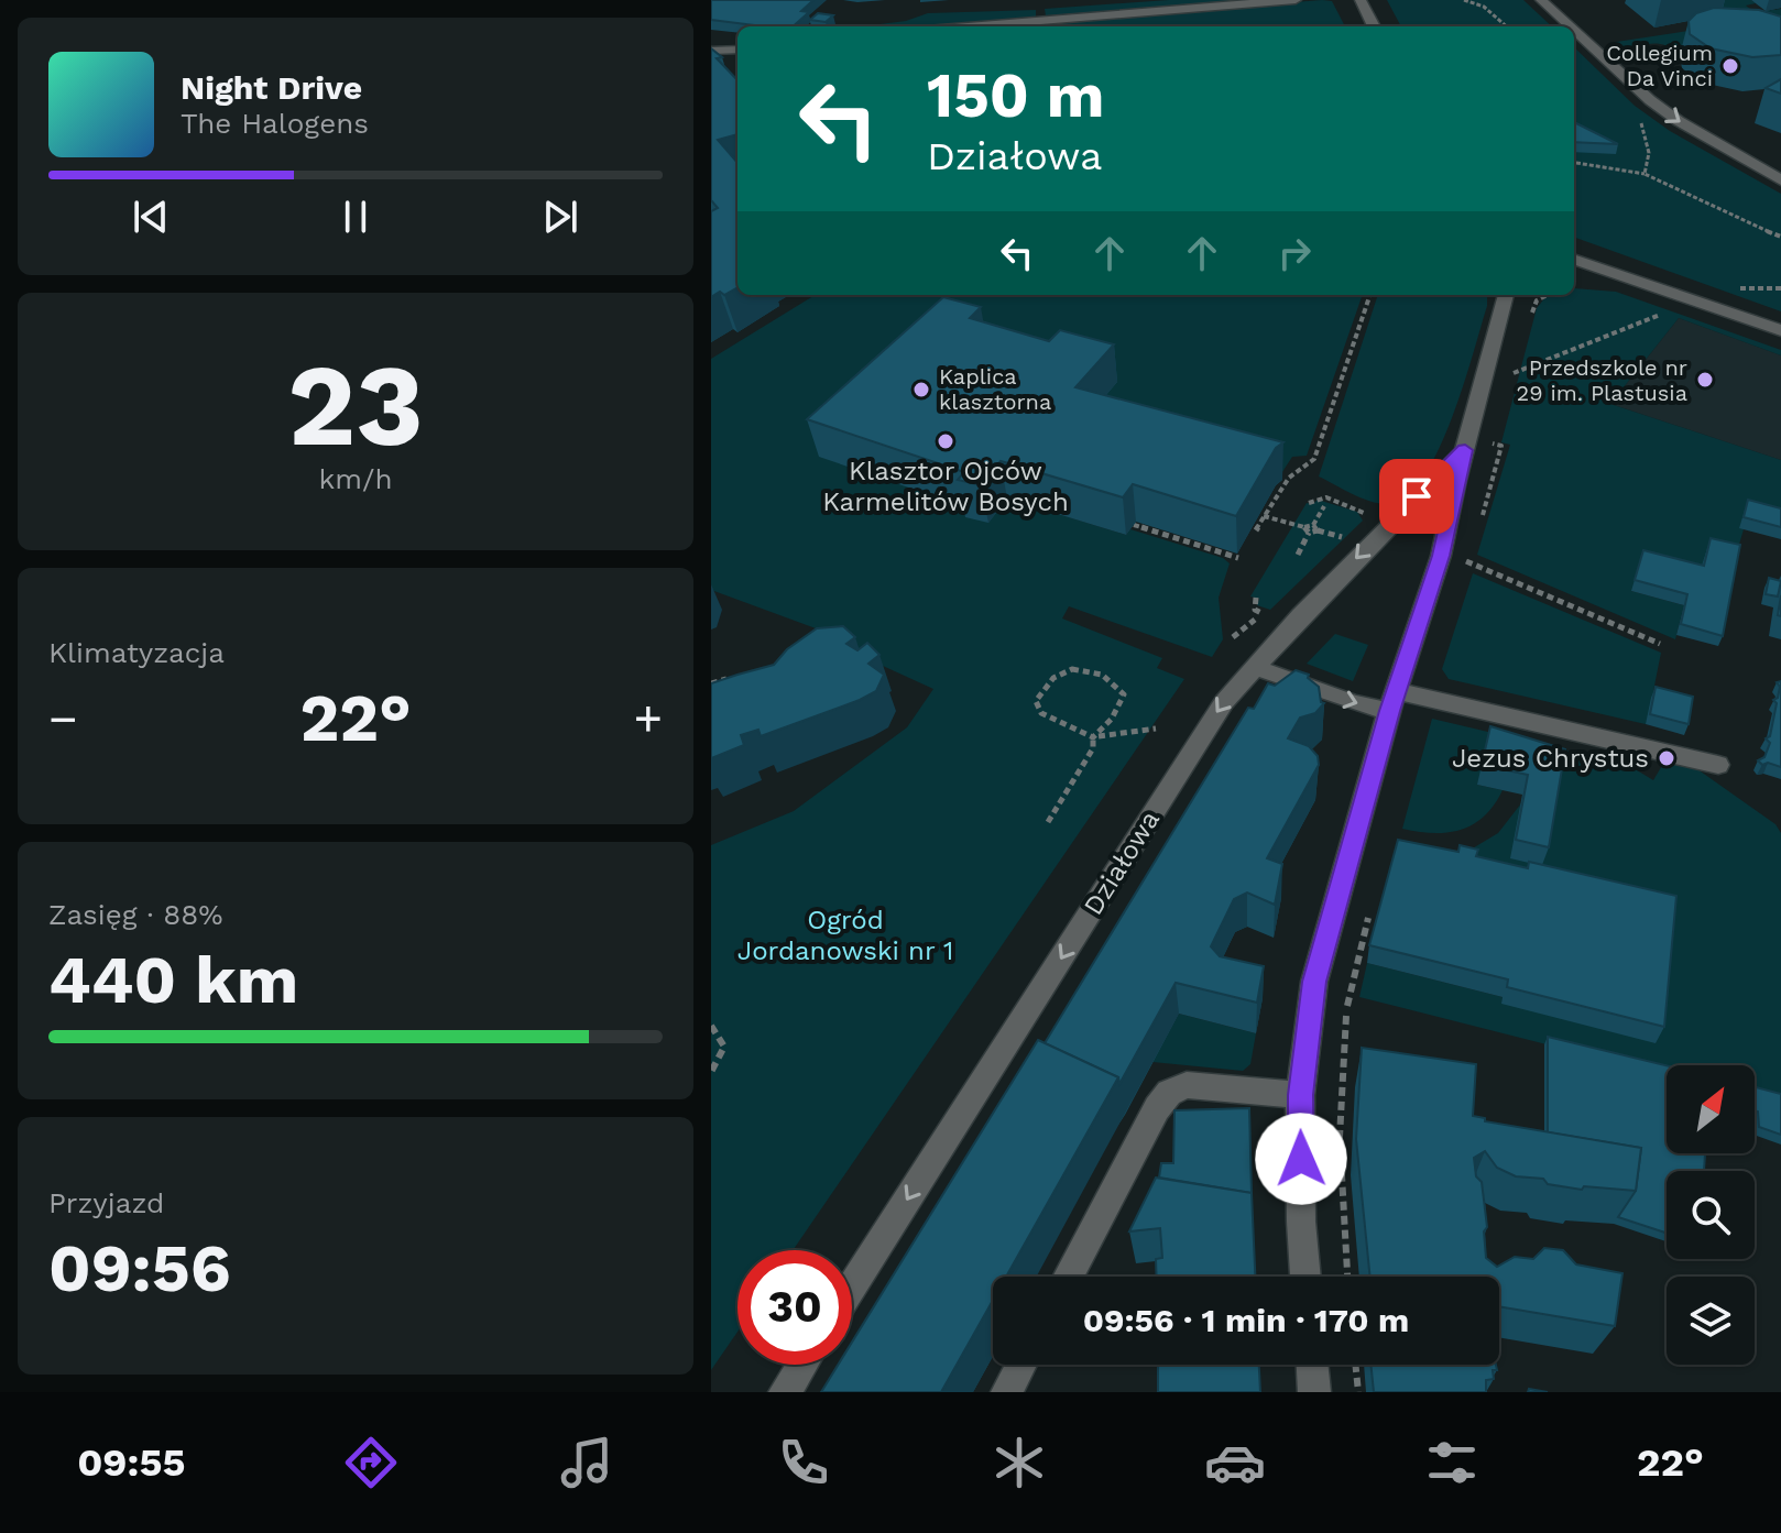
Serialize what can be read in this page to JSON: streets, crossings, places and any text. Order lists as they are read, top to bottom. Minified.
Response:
{"streets":{"street":["Działowa"]},"parks":["Ogród Jordanowski nr 1"],"places":["Collegium Da Vinci","Przedszkole nr 29 im. Plastusia","Kaplica klasztorna","Klasztor Ojców Karmelitów Bosych","Jezus Chrystus"],"north":"top right","page":{"turn":["150 m","Działowa"],"song":["Night Drive","The Halogens"],"tile":[["23","km/h"],"Klimatyzacja",["Zasięg · 88%","440 km"],["Przyjazd","09:56"]],"heat":["−","22°","+"],"limit":"30","trip":"09:56 · 1 min · 170 m","tabs":["09:55","22°"]}}
